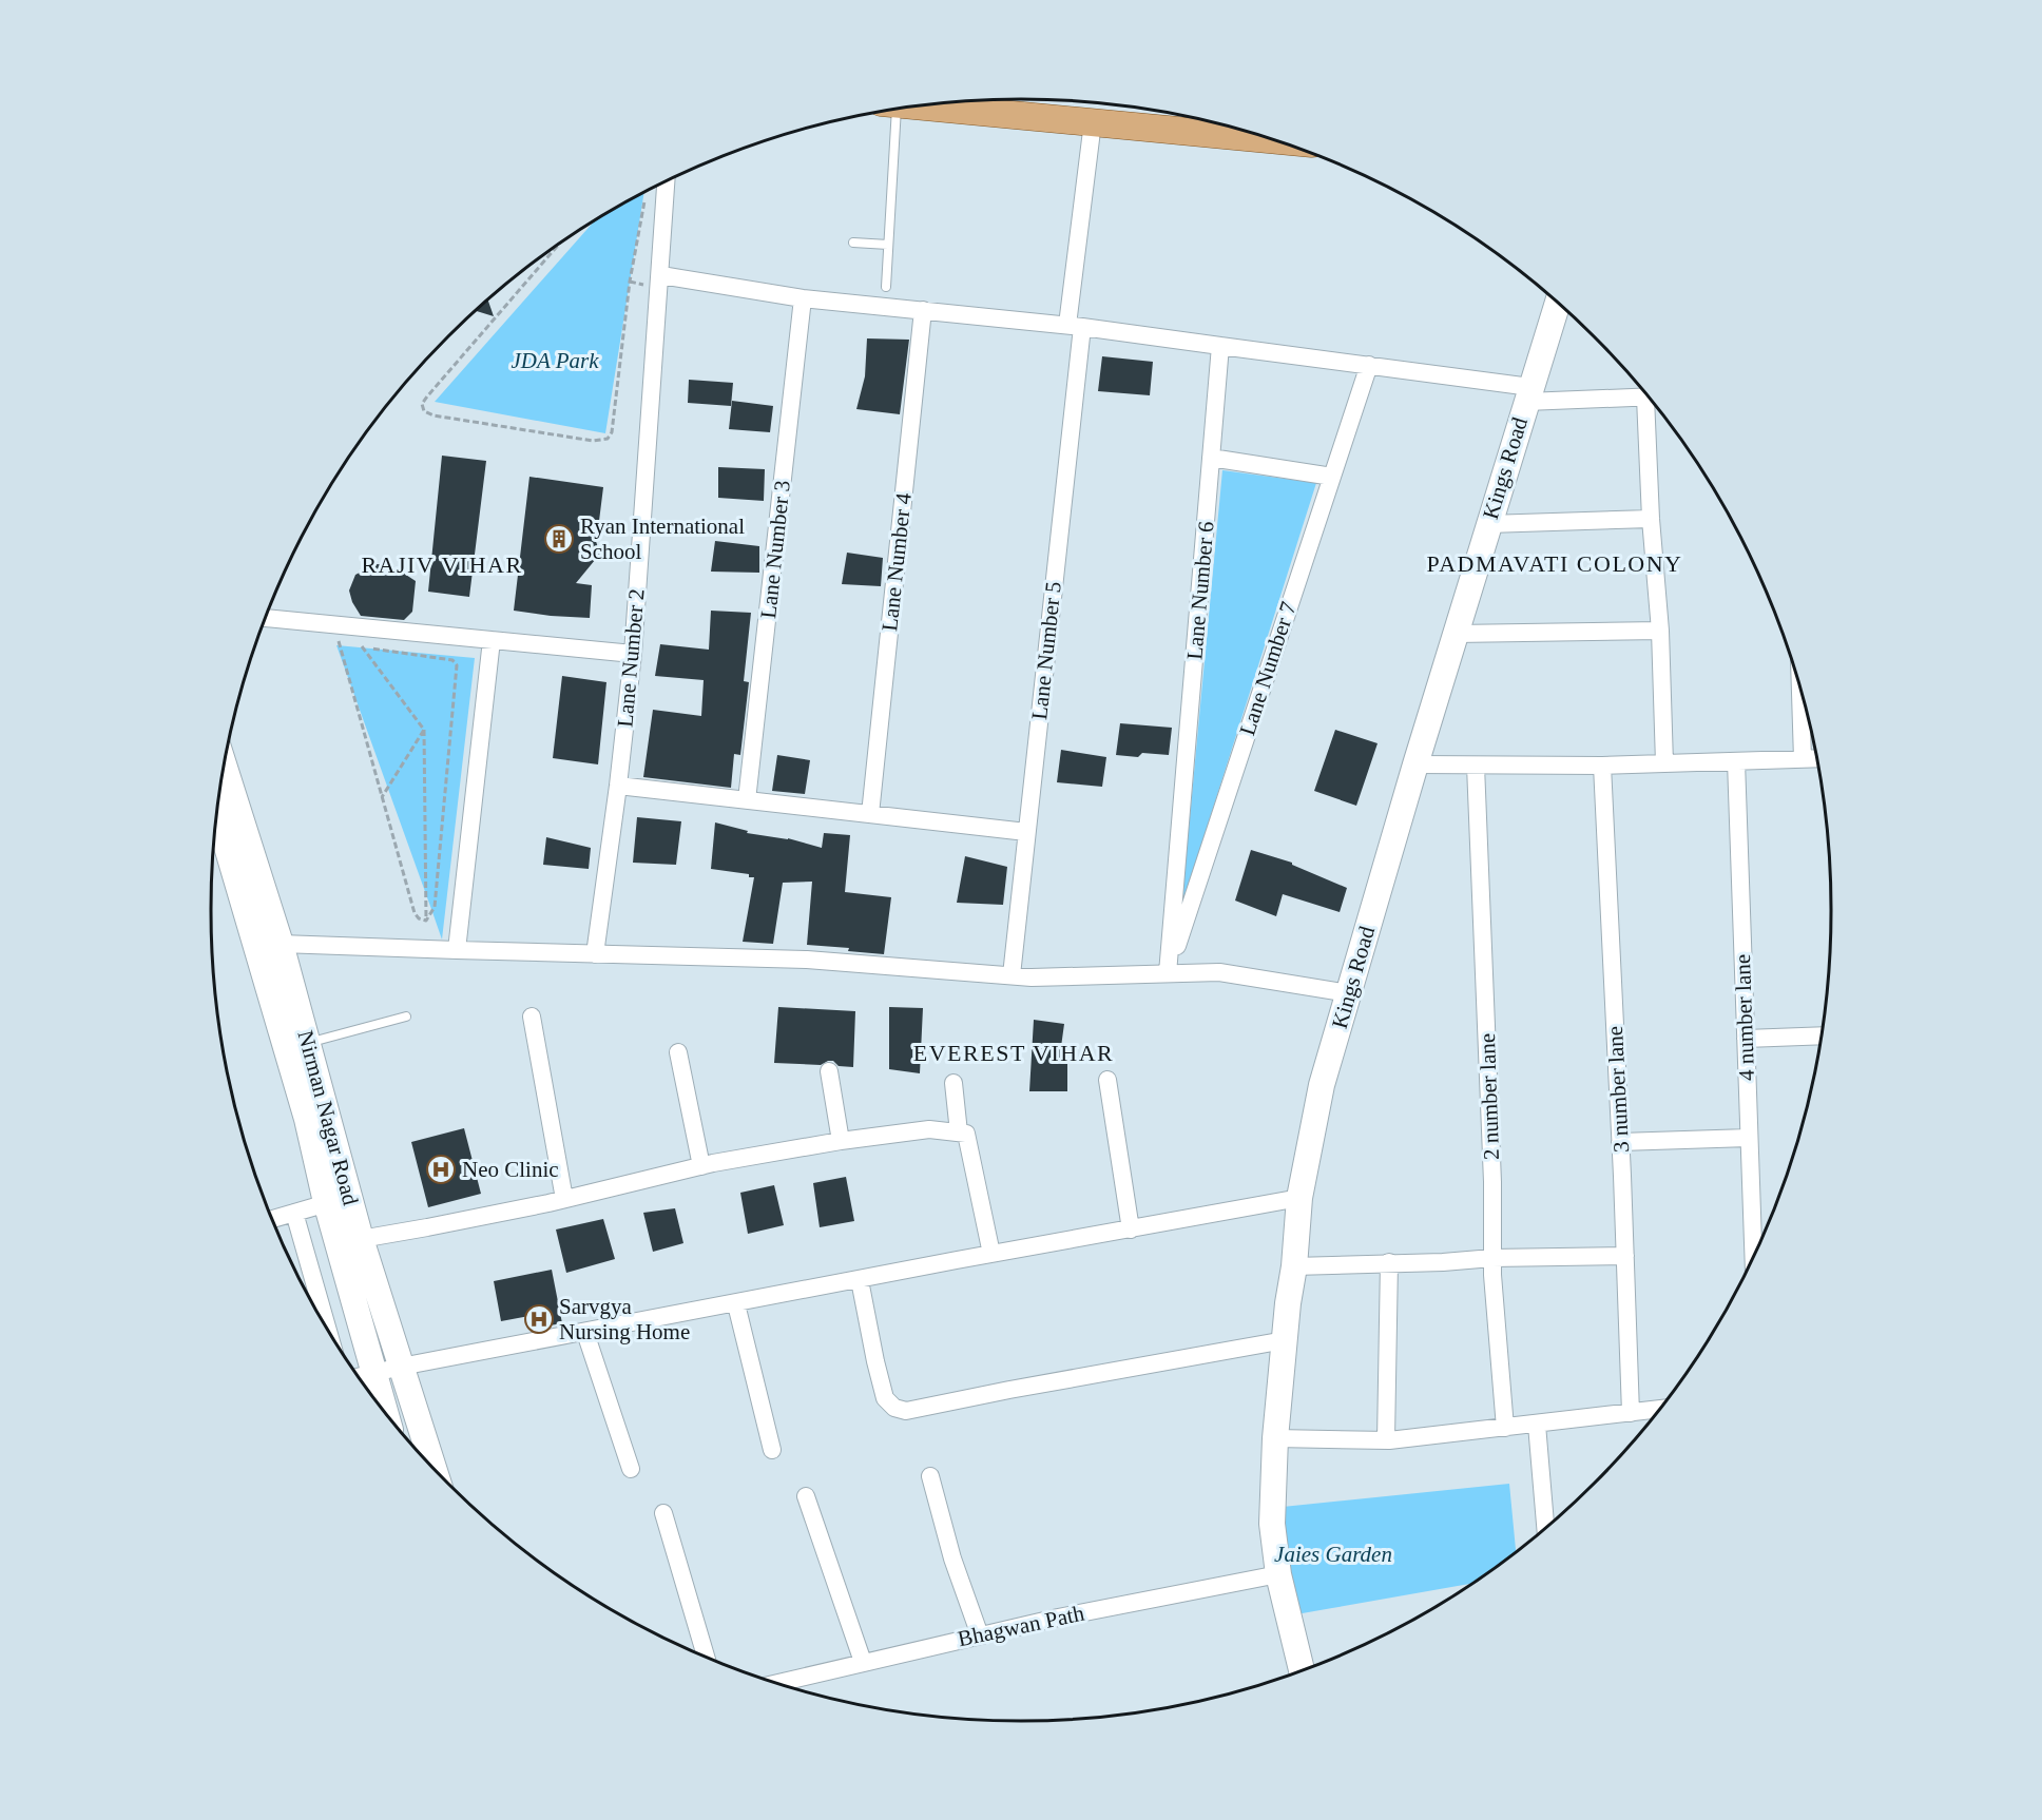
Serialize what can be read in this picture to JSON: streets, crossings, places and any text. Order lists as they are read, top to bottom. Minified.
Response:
{"streets":{"street":["Kings Road","Lane Number 3","Lane Number 4","Lane Number 6","Lane Number 5","Lane Number 2","Lane Number 7","4 number lane","3 number lane","2 number lane","Nirman Nagar Road","Bhagwan Path"]},"crossings":[["Kings Road","Bhagwan Path"],["Lane Number 6","Lane Number 7"]],"districts":["PADMAVATI COLONY","RAJIV VIHAR","EVEREST VIHAR"],"parks":["JDA Park","Jaies Garden"],"places":{"building":["Ryan International School"],"hospital":["Neo Clinic","Sarvgya Nursing Home"]}}
